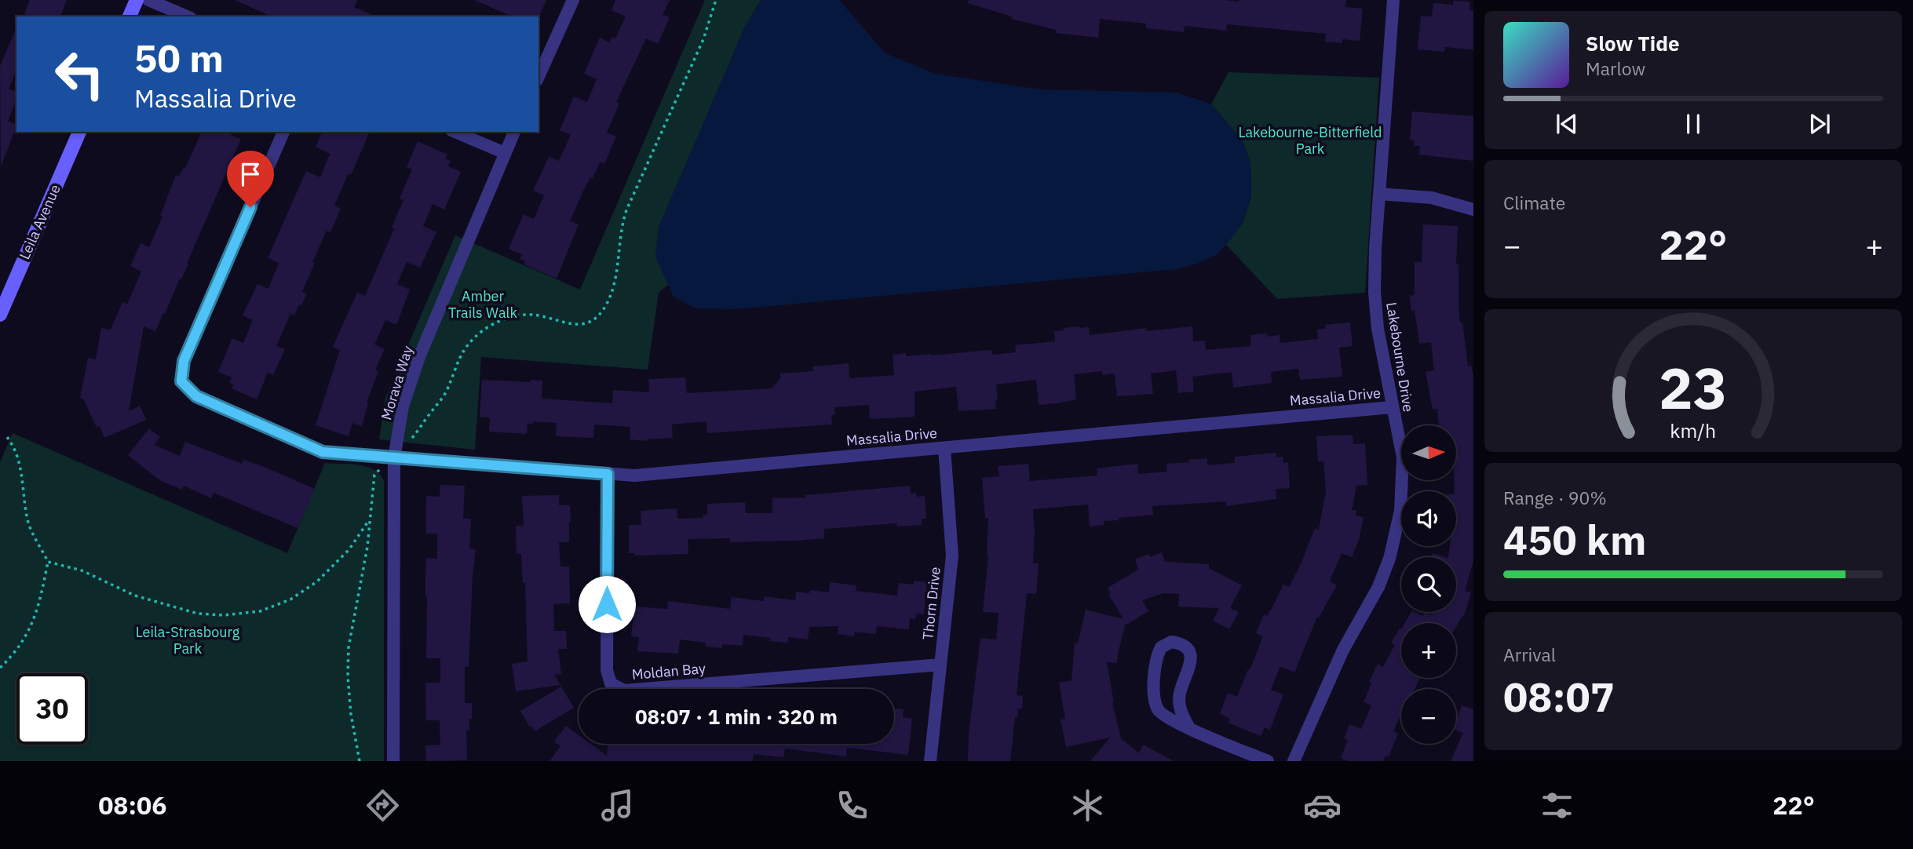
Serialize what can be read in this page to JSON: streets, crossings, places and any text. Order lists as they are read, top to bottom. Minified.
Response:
{"streets":{"street":["Leila Avenue","Lakebourne Drive","Morava Way","Massalia Drive","Thorn Drive","Moldan Bay"]},"crossings":[["Lakebourne Drive","Massalia Drive"],["Morava Way","Massalia Drive"],["Massalia Drive","Thorn Drive"],["Massalia Drive","Moldan Bay"],["Thorn Drive","Moldan Bay"]],"parks":["Lakebourne-Bitterfield Park","Amber Trails Walk","Leila-Strasbourg Park"],"north":"right","page":{"turn":["50 m","Massalia Drive"],"song":["Slow Tide","Marlow"],"tile":["Climate",["Range · 90%","450 km"],["Arrival","08:07"]],"heat":["−","22°","+"],"map_buttons":["+","−"],"limit":"30","trip":"08:07 · 1 min · 320 m","tabs":["08:06","22°"],"gauge":["23","km/h"]}}
